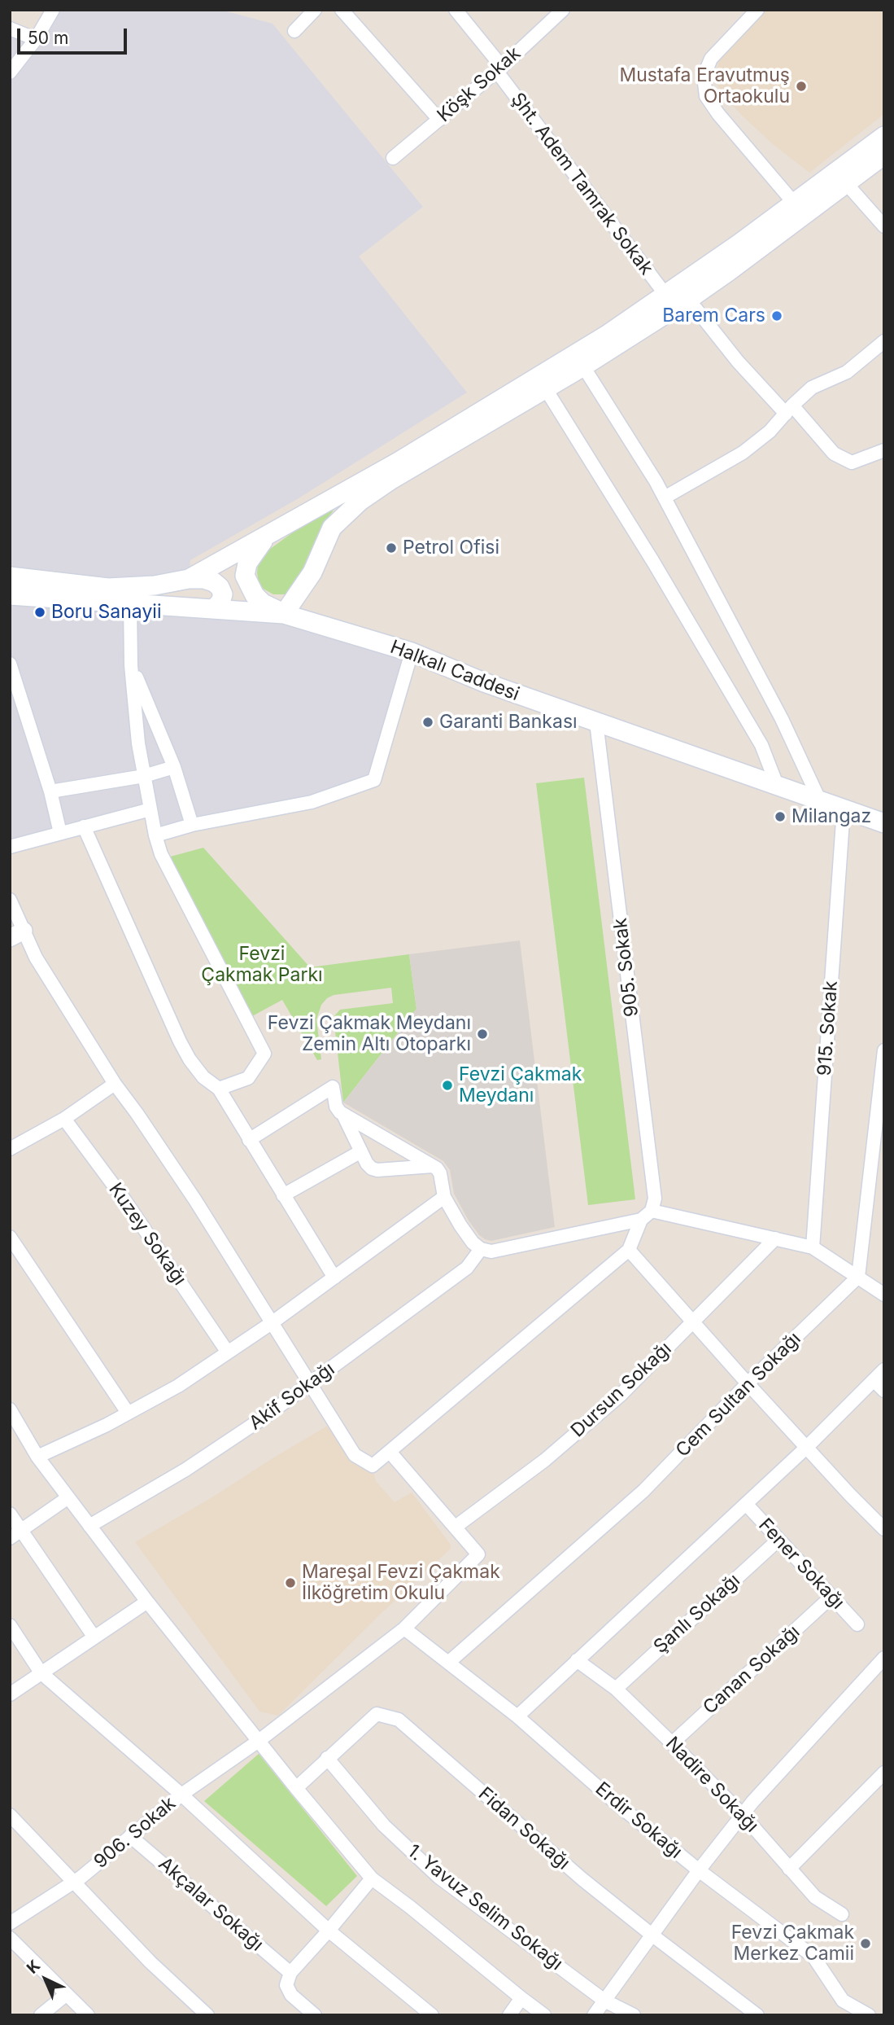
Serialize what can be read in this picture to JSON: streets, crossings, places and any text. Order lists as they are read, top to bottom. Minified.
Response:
{"streets":{"main road":["Halkalı Caddesi"],"street":["Köşk Sokak","Şht. Adem Tamrak Sokak","905. Sokak","915. Sokak","Kuzey Sokağı","Dursun Sokağı","Cem Sultan Sokağı","Akif Sokağı","Fener Sokağı","Şanlı Sokağı","Canan Sokağı","Nadire Sokağı","Erdir Sokağı","Fidan Sokağı","906. Sokak","Akçalar Sokağı","1. Yavuz Selim Sokağı"]},"crossings":[["Köşk Sokak","Şht. Adem Tamrak Sokak"],["Halkalı Caddesi","905. Sokak"],["Halkalı Caddesi","915. Sokak"],["Dursun Sokağı","906. Sokak"],["Cem Sultan Sokağı","Erdir Sokağı"],["Fener Sokağı","Şanlı Sokağı"],["Fener Sokağı","Canan Sokağı"],["Şanlı Sokağı","Nadire Sokağı"],["Canan Sokağı","Nadire Sokağı"],["Erdir Sokağı","906. Sokak"],["Fidan Sokağı","1. Yavuz Selim Sokağı"],["906. Sokak","Akçalar Sokağı"]],"parks":["Fevzi Çakmak Parkı"],"places":["Mustafa Eravutmuş Ortaokulu","Barem Cars","Petrol Ofisi","Boru Sanayii","Garanti Bankası","Milangaz","Fevzi Çakmak Meydanı Zemin Altı Otoparkı","Fevzi Çakmak Meydanı","Mareşal Fevzi Çakmak İlköğretim Okulu","Fevzi Çakmak Merkez Camii"],"scale_bar":"50 m","north":"top left"}
